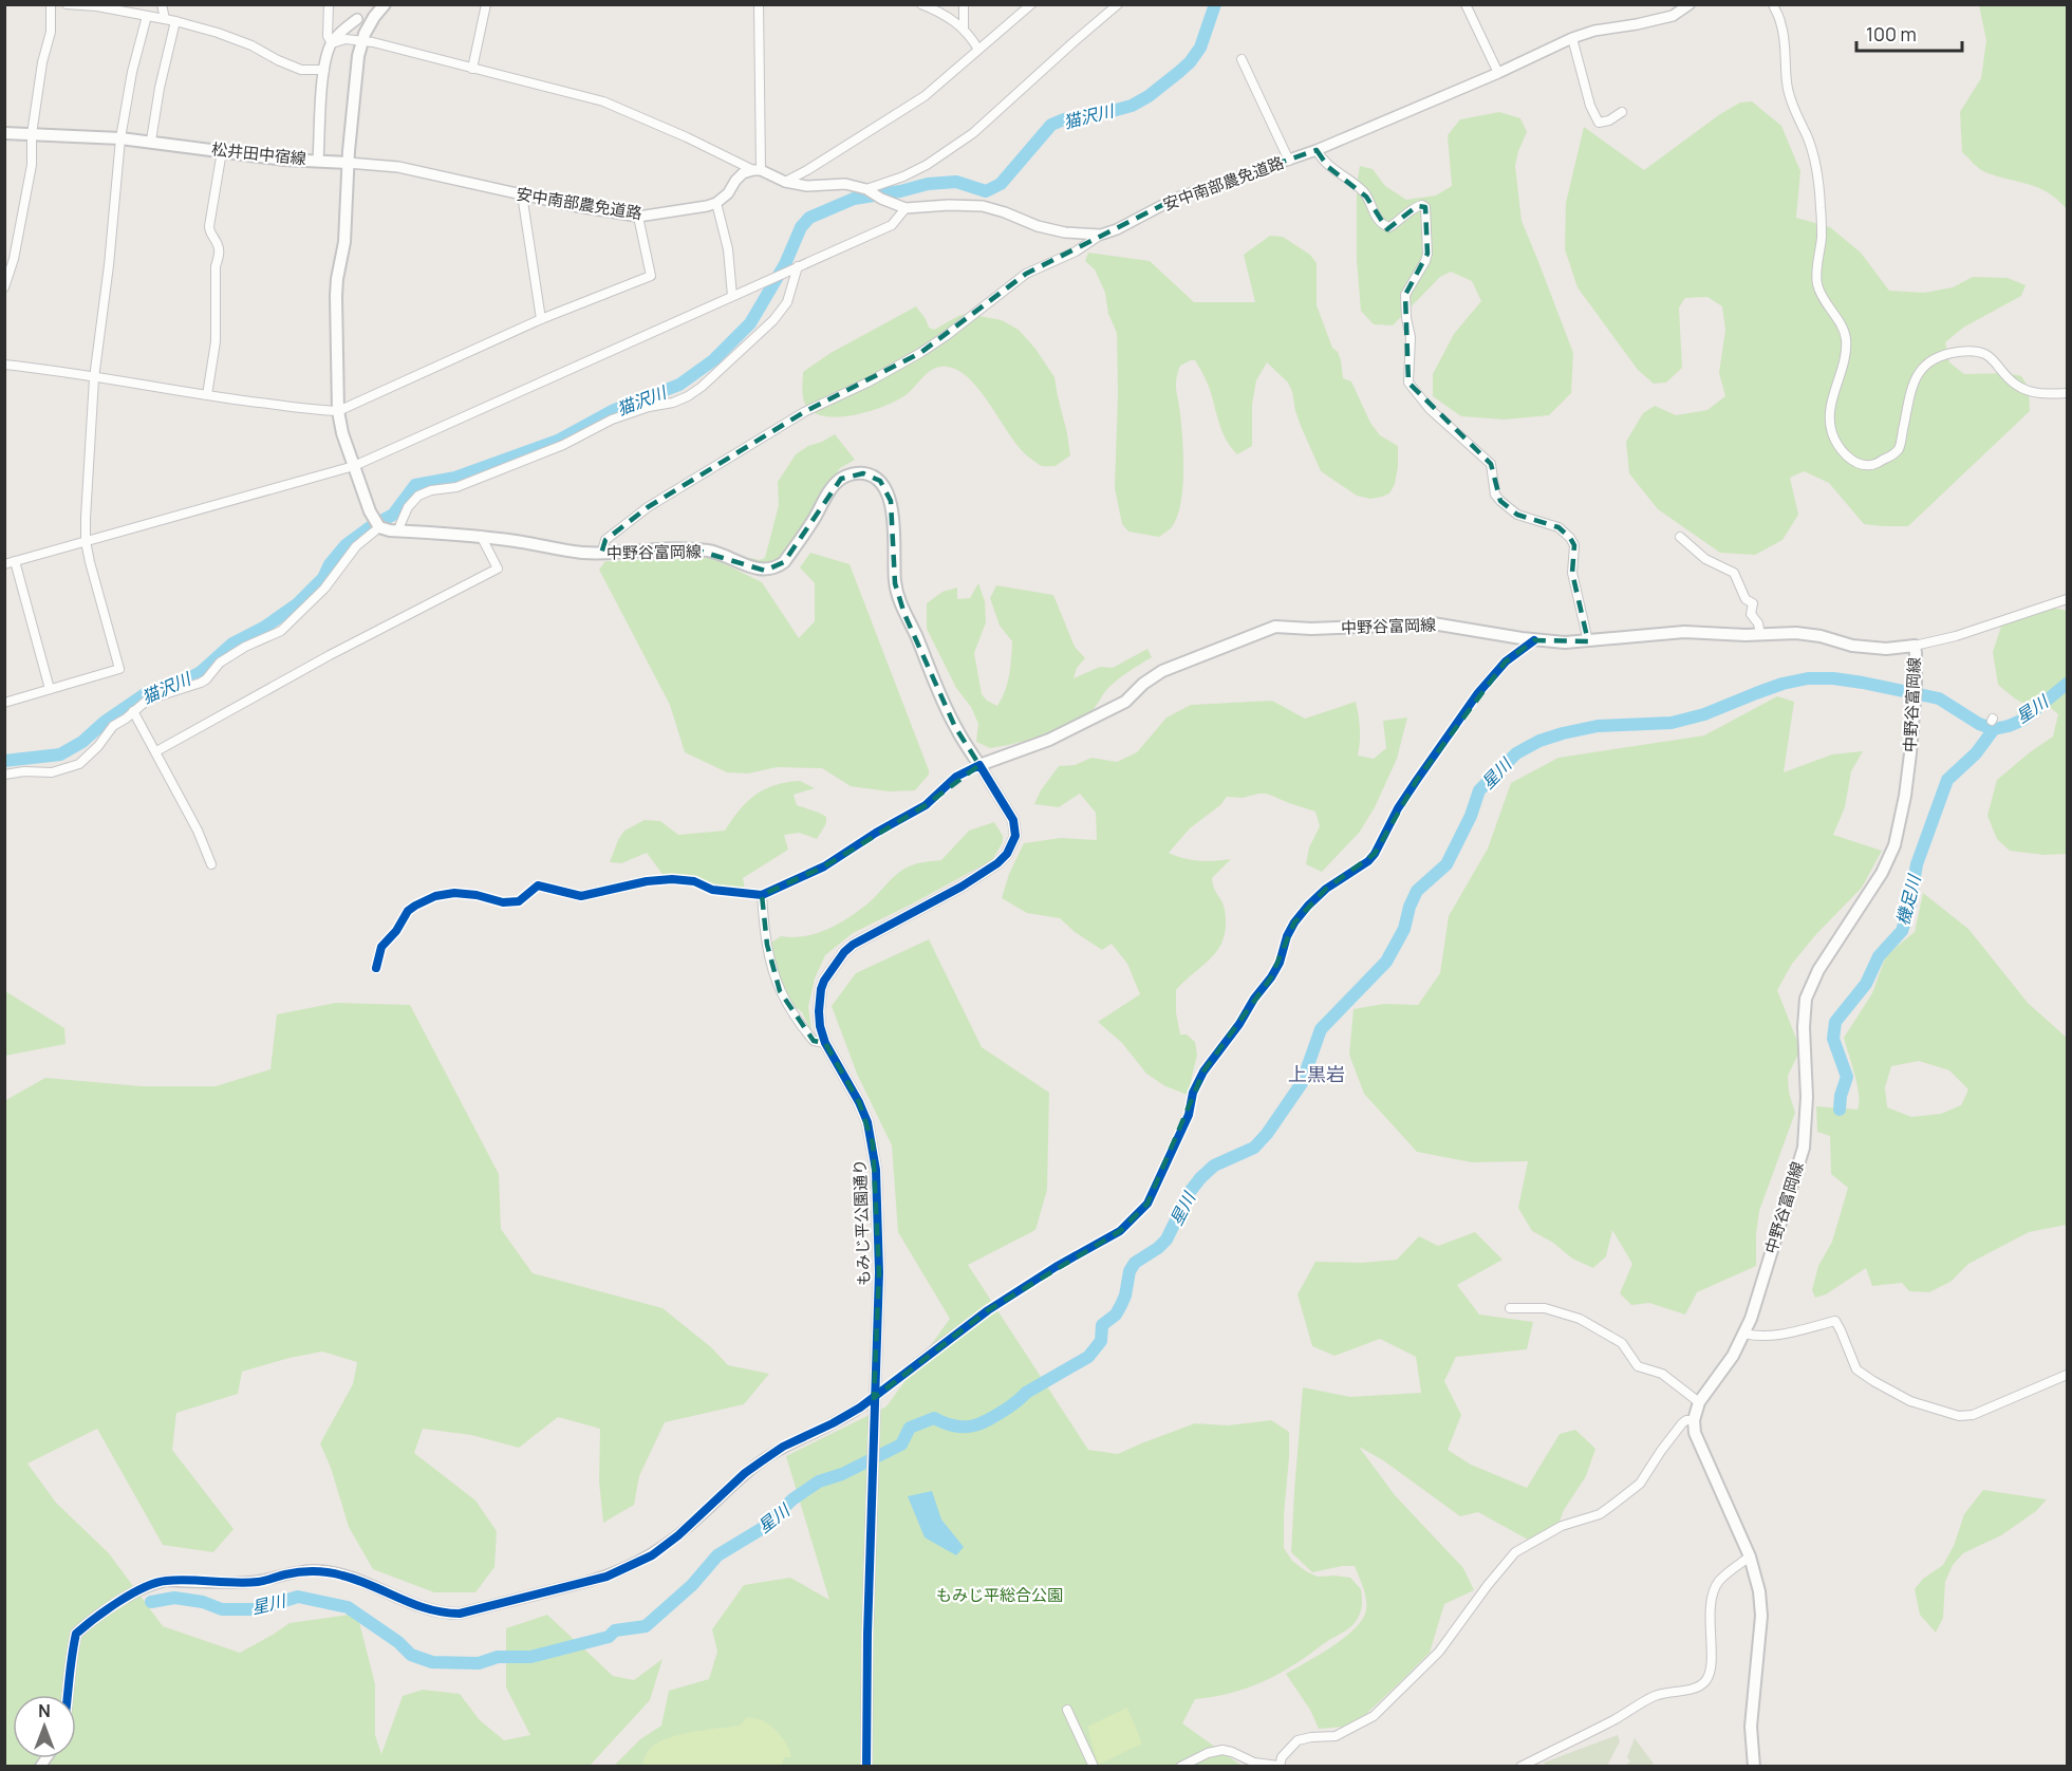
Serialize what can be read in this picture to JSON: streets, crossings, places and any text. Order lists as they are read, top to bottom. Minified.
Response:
{"streets":{"main road":["松井田中宿線","中野谷富岡線"],"street":["安中南部農免道路","もみじ平公園通り"]},"crossings":[["松井田中宿線","安中南部農免道路"],["中野谷富岡線","もみじ平公園通り"]],"districts":["上黒岩"],"water":["猫沢川","星川","機足川"],"parks":["もみじ平総合公園"],"scale_bar":"100 m","north":"top"}
